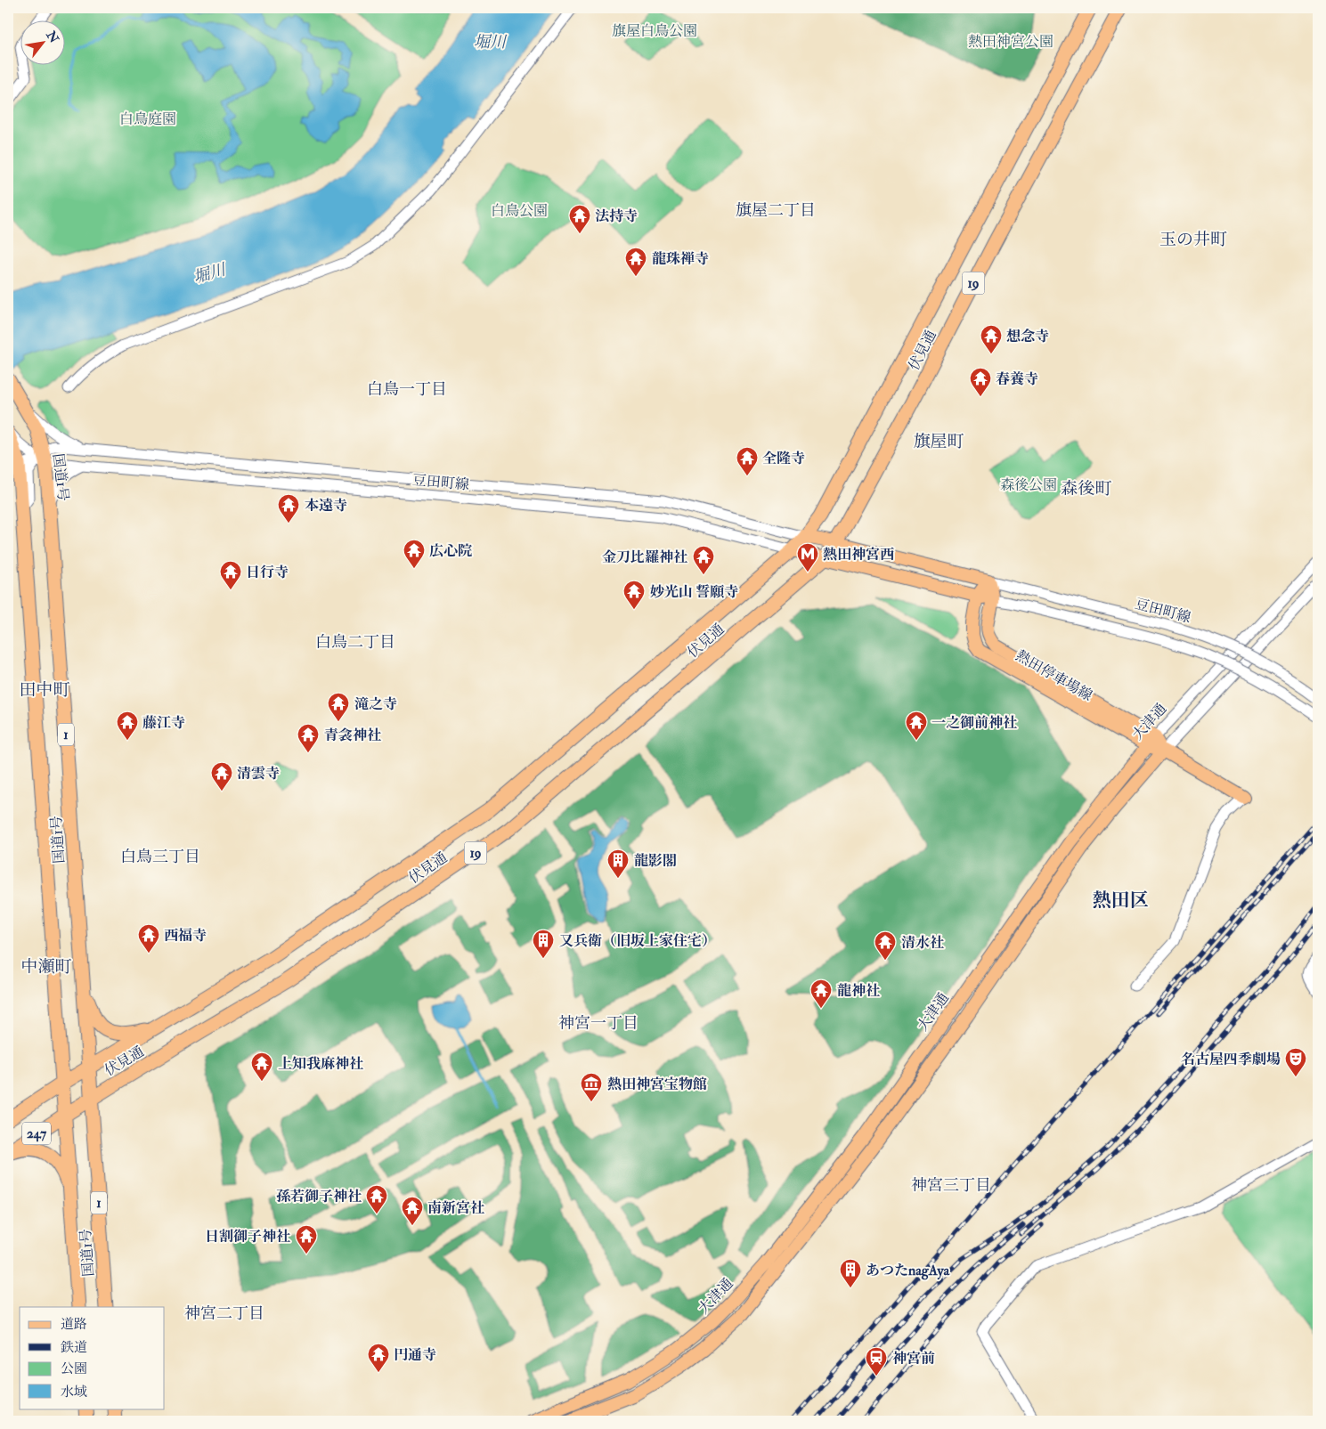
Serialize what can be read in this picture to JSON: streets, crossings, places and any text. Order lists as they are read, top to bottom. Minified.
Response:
{"streets":{"highway":["19","伏見通","国道1号","1","247"],"main road":["熱田停車場線","大津通"],"street":["豆田町線"]},"crossings":[["19","伏見通"],["19","国道1号"],["19","1"],["19","247"],["伏見通","国道1号"],["伏見通","豆田町線"],["伏見通","1"],["伏見通","247"],["国道1号","豆田町線"],["国道1号","1"],["国道1号","247"],["豆田町線","熱田停車場線"],["熱田停車場線","大津通"],["1","247"]],"districts":["旗屋二丁目","玉の井町","白鳥一丁目","旗屋町","森後町","白鳥二丁目","田中町","白鳥三丁目","熱田区","中瀬町","神宮一丁目","神宮三丁目","神宮二丁目"],"water":["堀川"],"parks":["旗屋白鳥公園","熱田神宮公園","白鳥庭園","白鳥公園","森後公園"],"places":{"temple":["法持寺","龍珠禅寺","想念寺","春養寺","全隆寺","本遠寺","広心院","金刀比羅神社","日行寺","妙光山 誓願寺","滝之寺","藤江寺","一之御前神社","青衾神社","清雲寺","西福寺","清水社","龍神社","上知我麻神社","孫若御子神社","南新宮社","日割御子神社","円通寺"],"metro station":["熱田神宮西"],"building":["龍影閣","又兵衛（旧坂上家住宅）","あつたnagAya"],"theatre":["名古屋四季劇場"],"museum":["熱田神宮宝物館"],"station":["神宮前"]},"legend":["道路","鉄道","公園","水域"],"north":"top right"}
